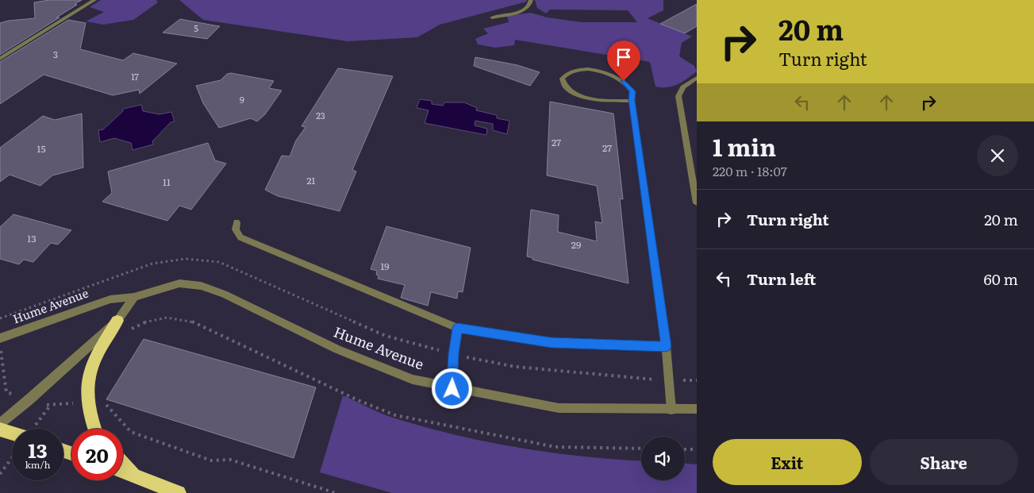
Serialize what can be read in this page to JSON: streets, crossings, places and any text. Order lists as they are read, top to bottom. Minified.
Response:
{"streets":{"street":["Hume Avenue"]},"house_numbers":["5","3","17","9","23","27","27","15","21","11","13","29","19"],"page":{"turn":["20 m","Turn right"],"heading":["1 min","220 m · 18:07"],"list":[{"name":"Turn right","value":"20 m"},{"name":"Turn left","value":"60 m"}],"speed":"13 km/h","limit":"20","buttons":["Exit","Share"]}}
